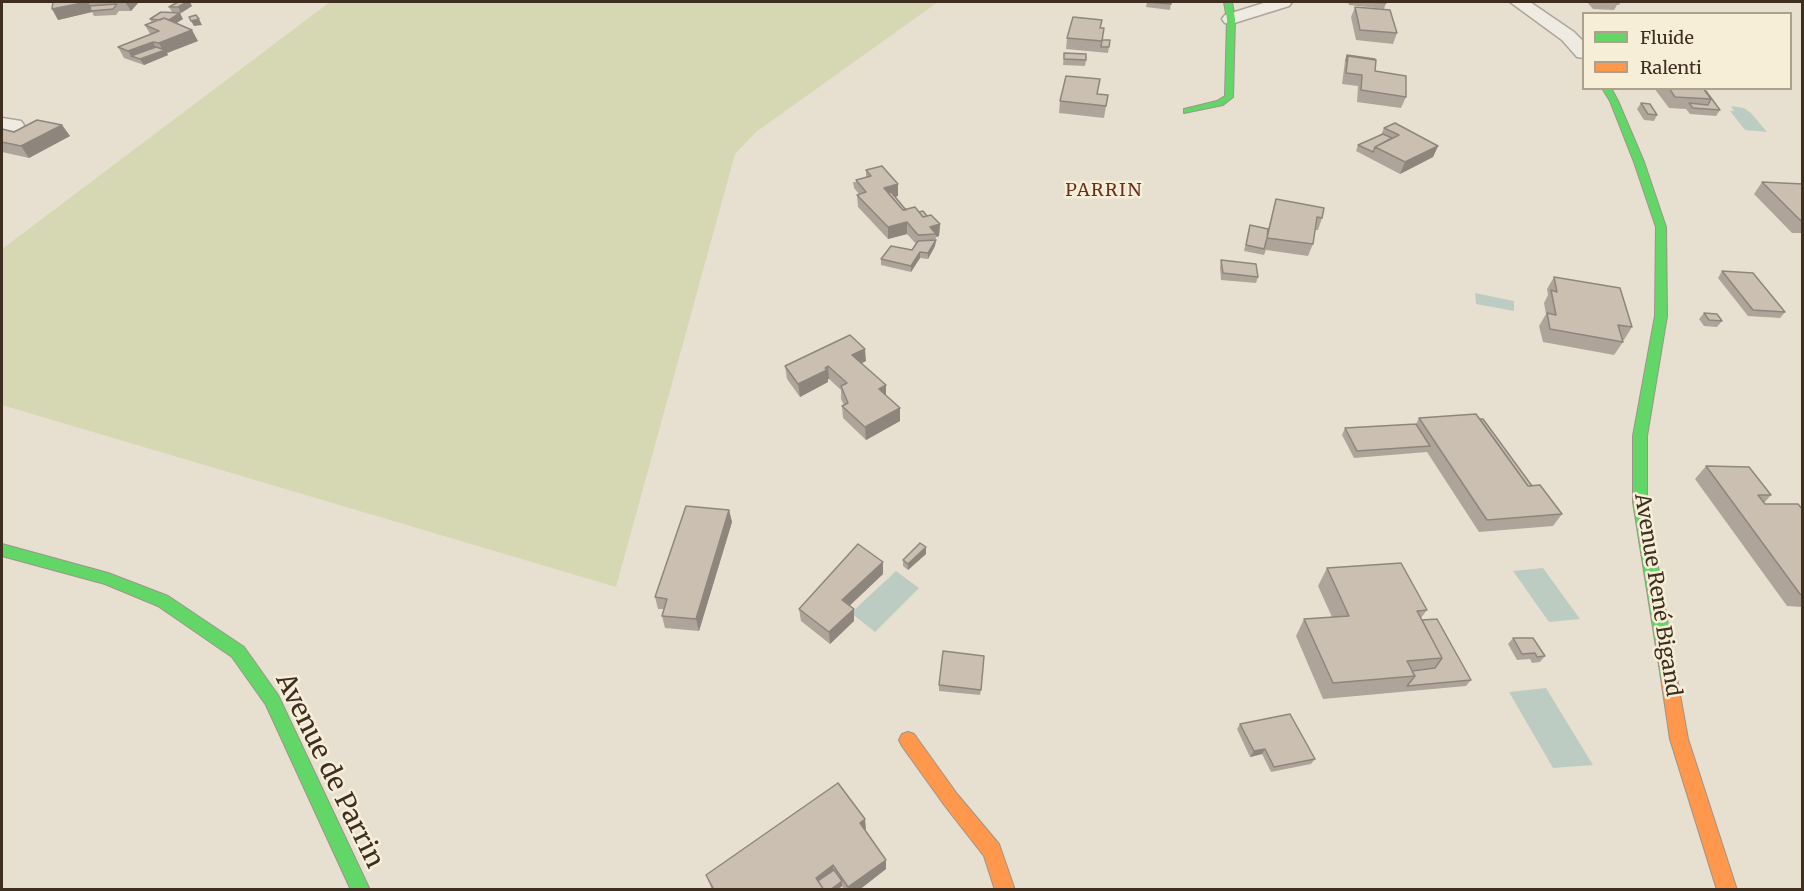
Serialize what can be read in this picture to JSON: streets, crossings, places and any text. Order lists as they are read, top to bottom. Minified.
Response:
{"streets":{"street":["Avenue René Bigand","Avenue de Parrin"]},"districts":["PARRIN"],"legend":["Fluide","Ralenti"]}
